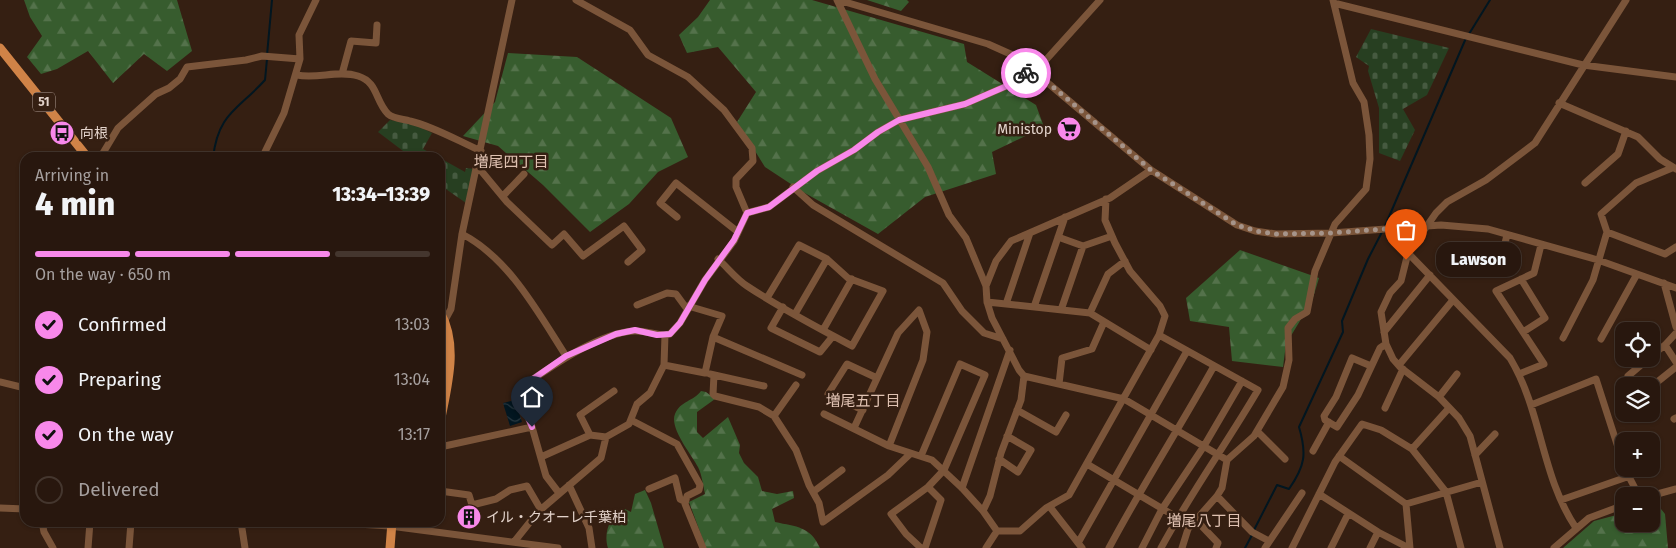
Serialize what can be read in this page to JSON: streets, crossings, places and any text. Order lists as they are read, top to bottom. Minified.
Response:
{"streets":{"main road":["51"]},"districts":["増尾四丁目","増尾五丁目","増尾八丁目"],"places":{"supermarket":["Ministop"],"bus stop":["向根"],"other":["Lawson"],"building":["イル・クオーレ千葉柏"]},"page":{"heading":["4 min","Arriving in","13:34–13:39"],"bar":"On the way · 650 m","bubble":"Lawson","list":[["Confirmed","13:03"],["Preparing","13:04"],["On the way","13:17"],"Delivered"],"map_buttons":["+","−"]}}
